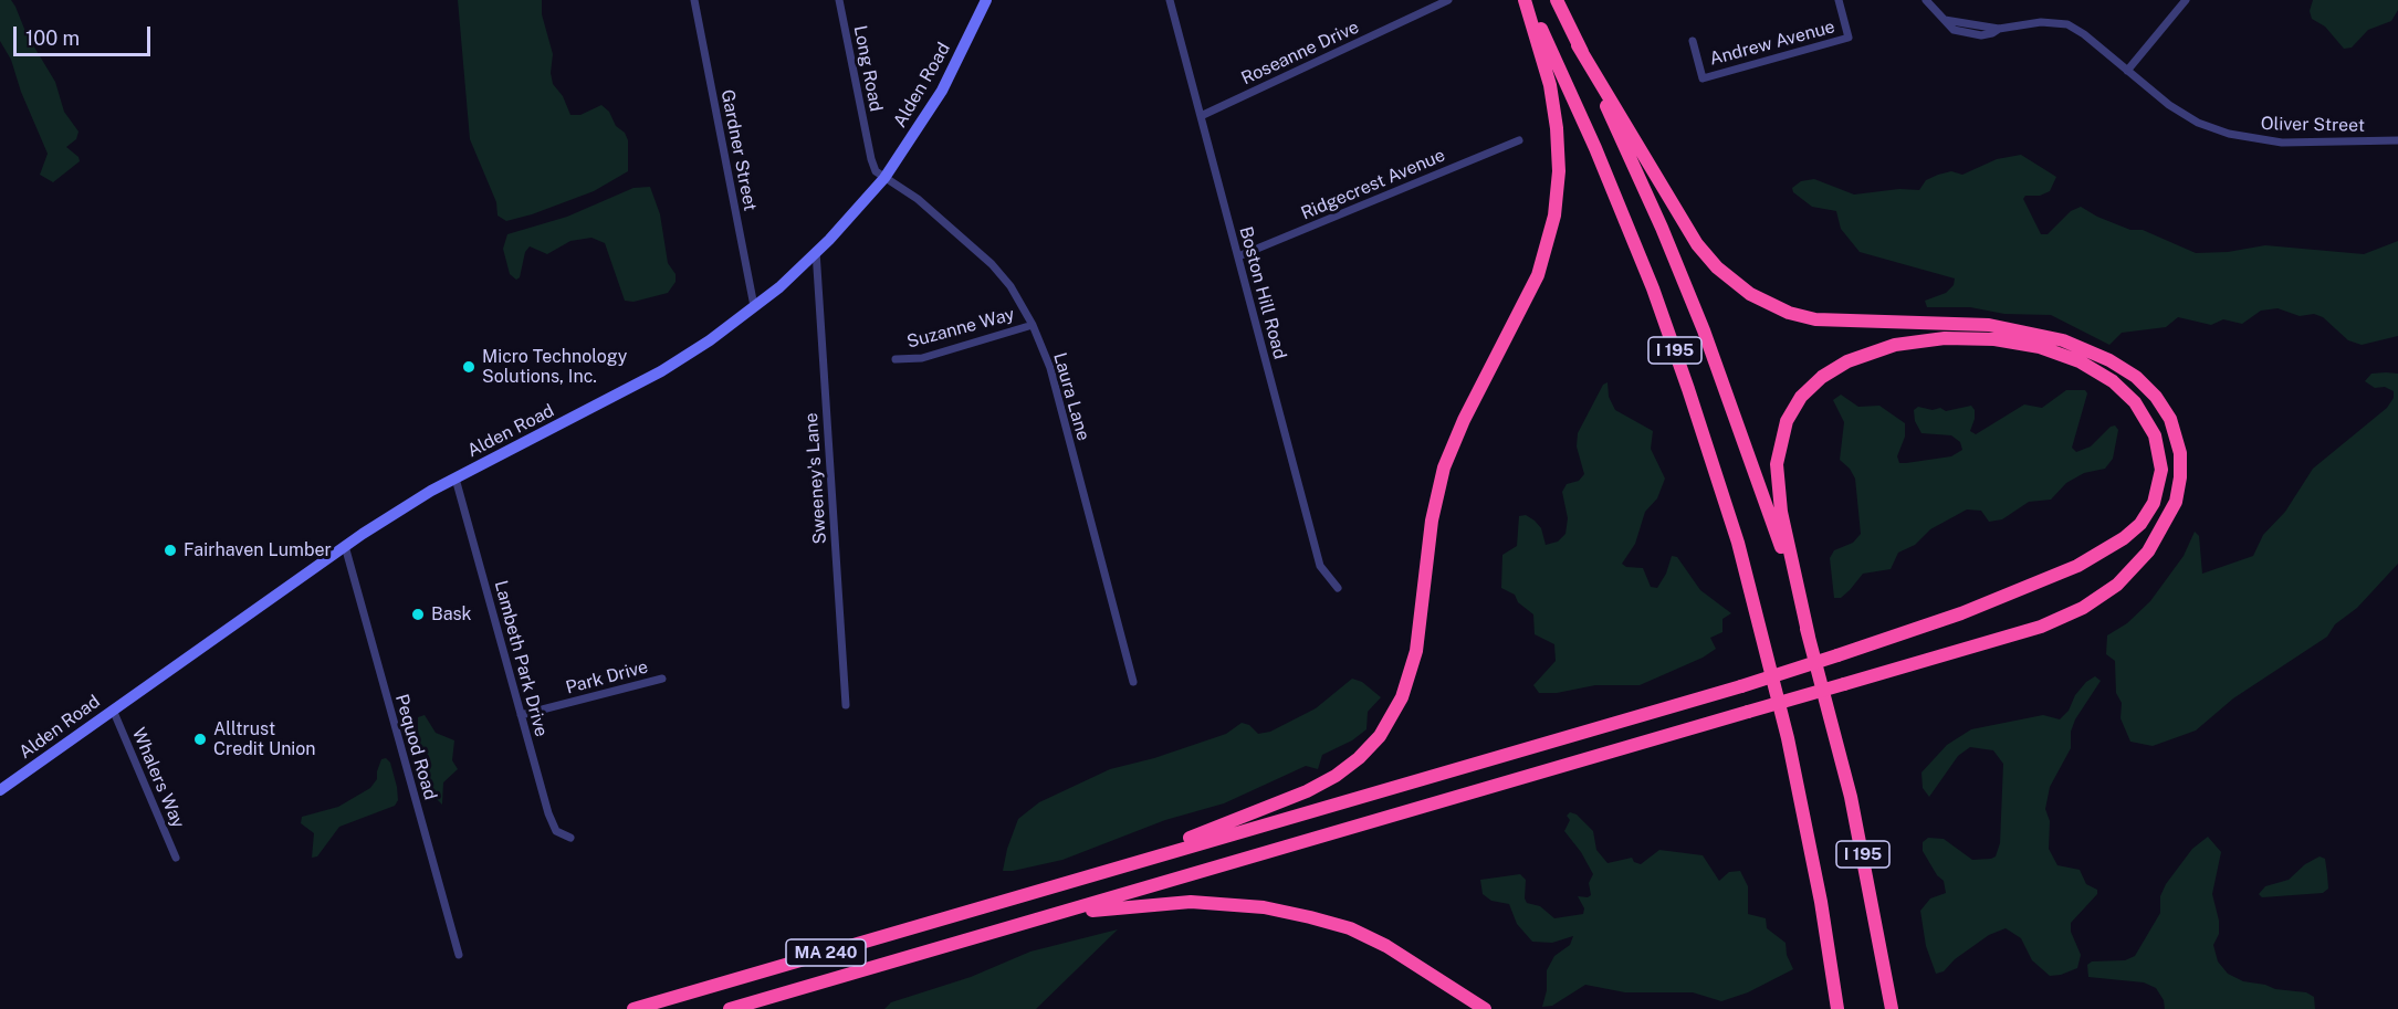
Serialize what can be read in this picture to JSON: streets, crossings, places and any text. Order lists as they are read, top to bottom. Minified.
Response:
{"streets":{"highway":["I 195","MA 240"],"main road":["Alden Road"],"street":["Andrew Avenue","Roseanne Drive","Long Road","Oliver Street","Gardner Street","Ridgecrest Avenue","Boston Hill Road","Suzanne Way","Laura Lane","Sweeney's Lane","Lambeth Park Drive","Park Drive","Pequod Road","Whalers Way"]},"crossings":[["Roseanne Drive","Boston Hill Road"],["Long Road","Alden Road"],["Long Road","Laura Lane"],["Alden Road","Gardner Street"],["Alden Road","Laura Lane"],["Alden Road","Sweeney's Lane"],["Alden Road","Lambeth Park Drive"],["Alden Road","Pequod Road"],["Alden Road","Whalers Way"],["Ridgecrest Avenue","Boston Hill Road"],["Suzanne Way","Laura Lane"],["Lambeth Park Drive","Park Drive"]],"places":["Micro Technology Solutions, Inc.","Fairhaven Lumber","Bask","Alltrust Credit Union"],"scale_bar":"100 m"}
